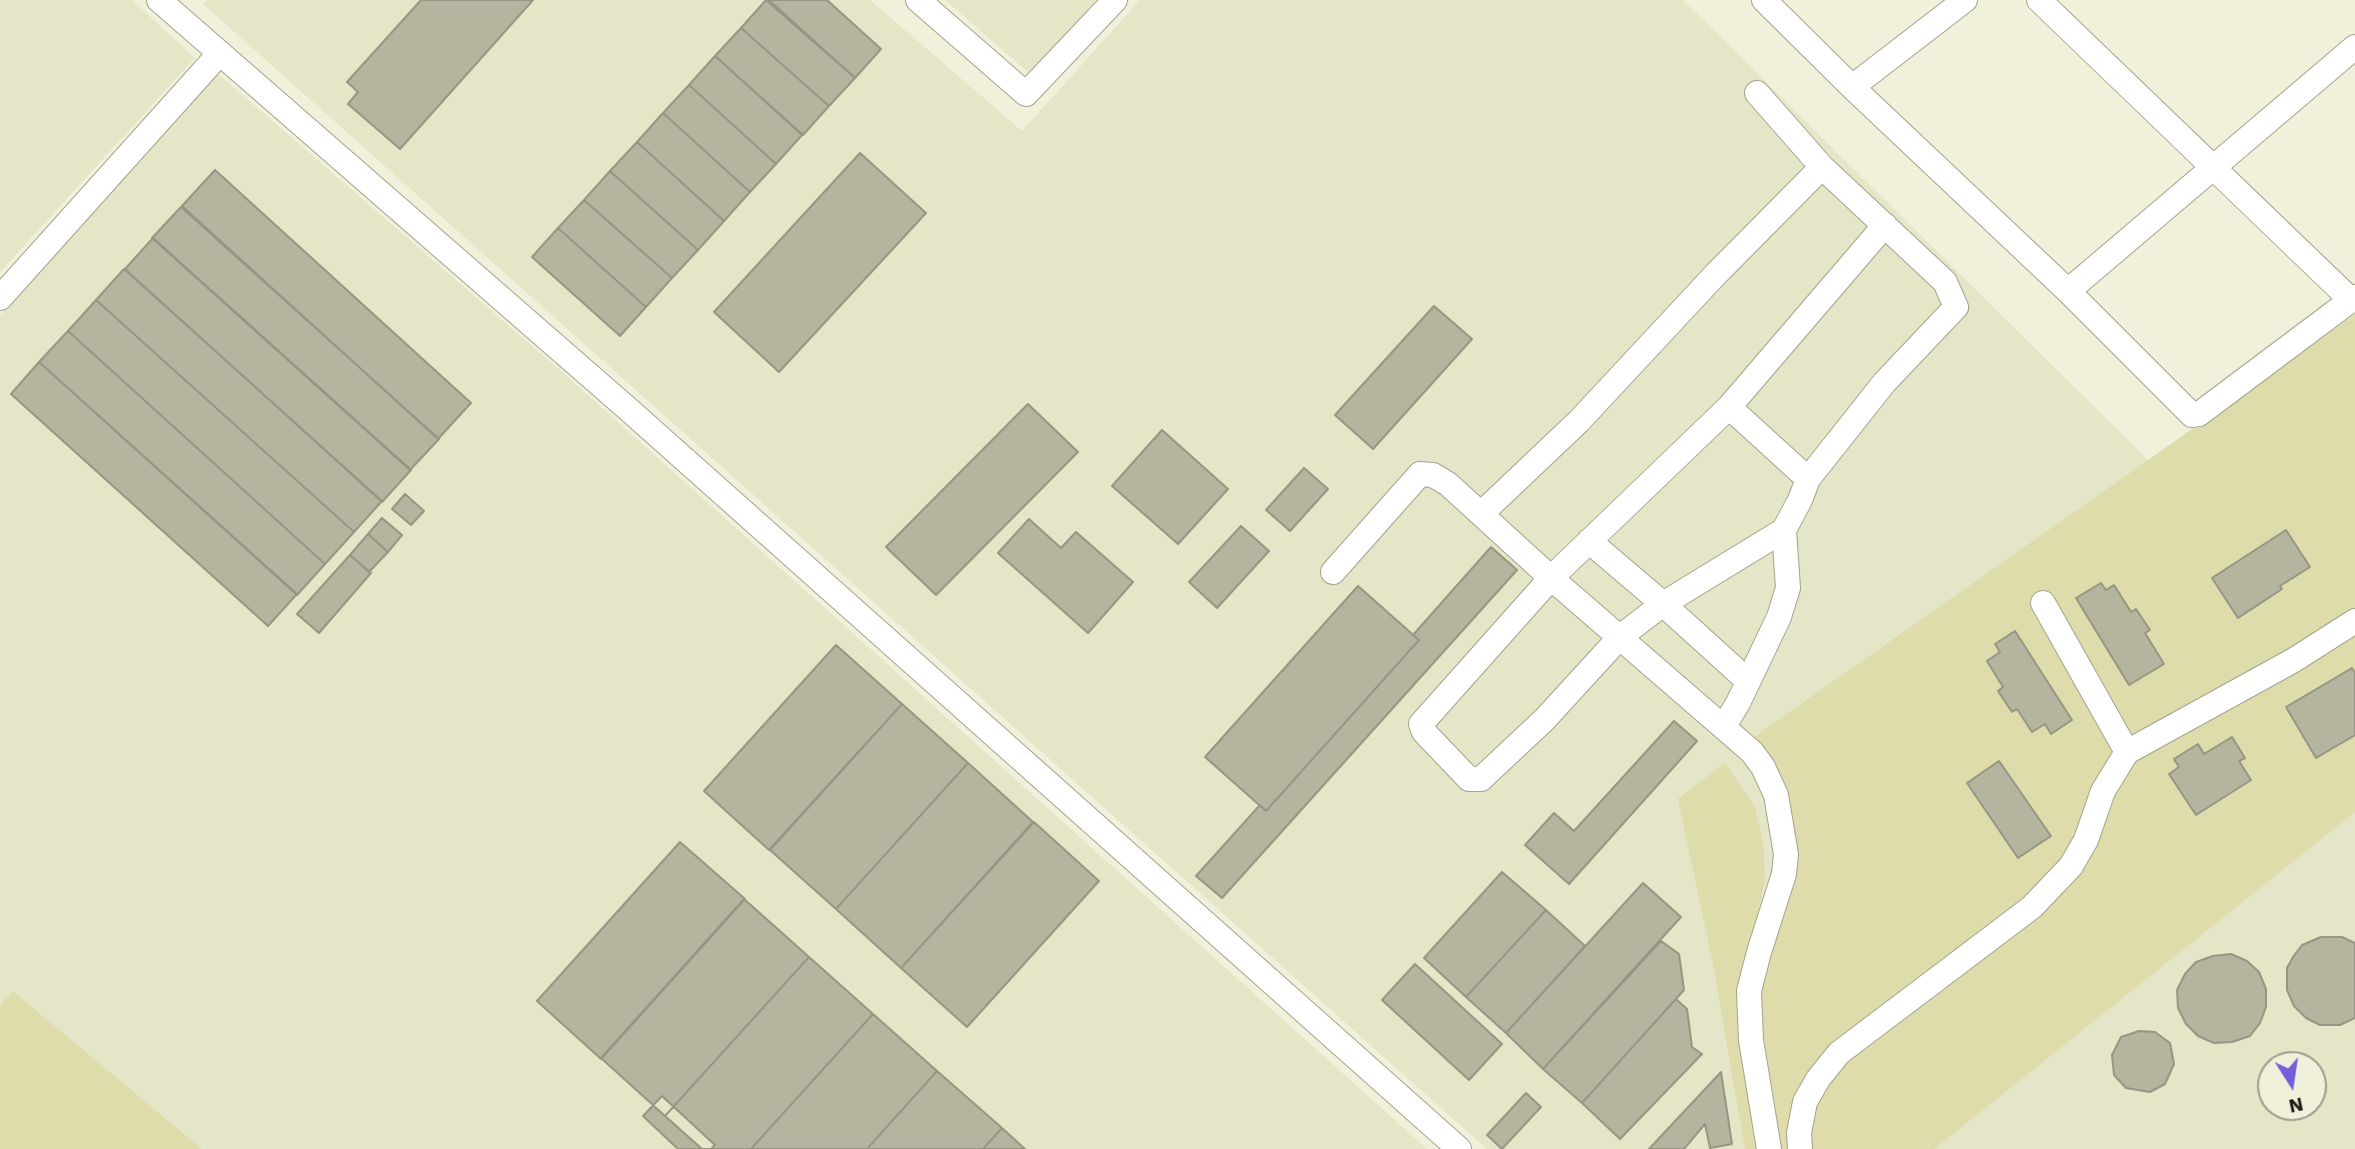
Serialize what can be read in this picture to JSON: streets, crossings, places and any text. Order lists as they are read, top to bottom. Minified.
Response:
{"north":"bottom"}
